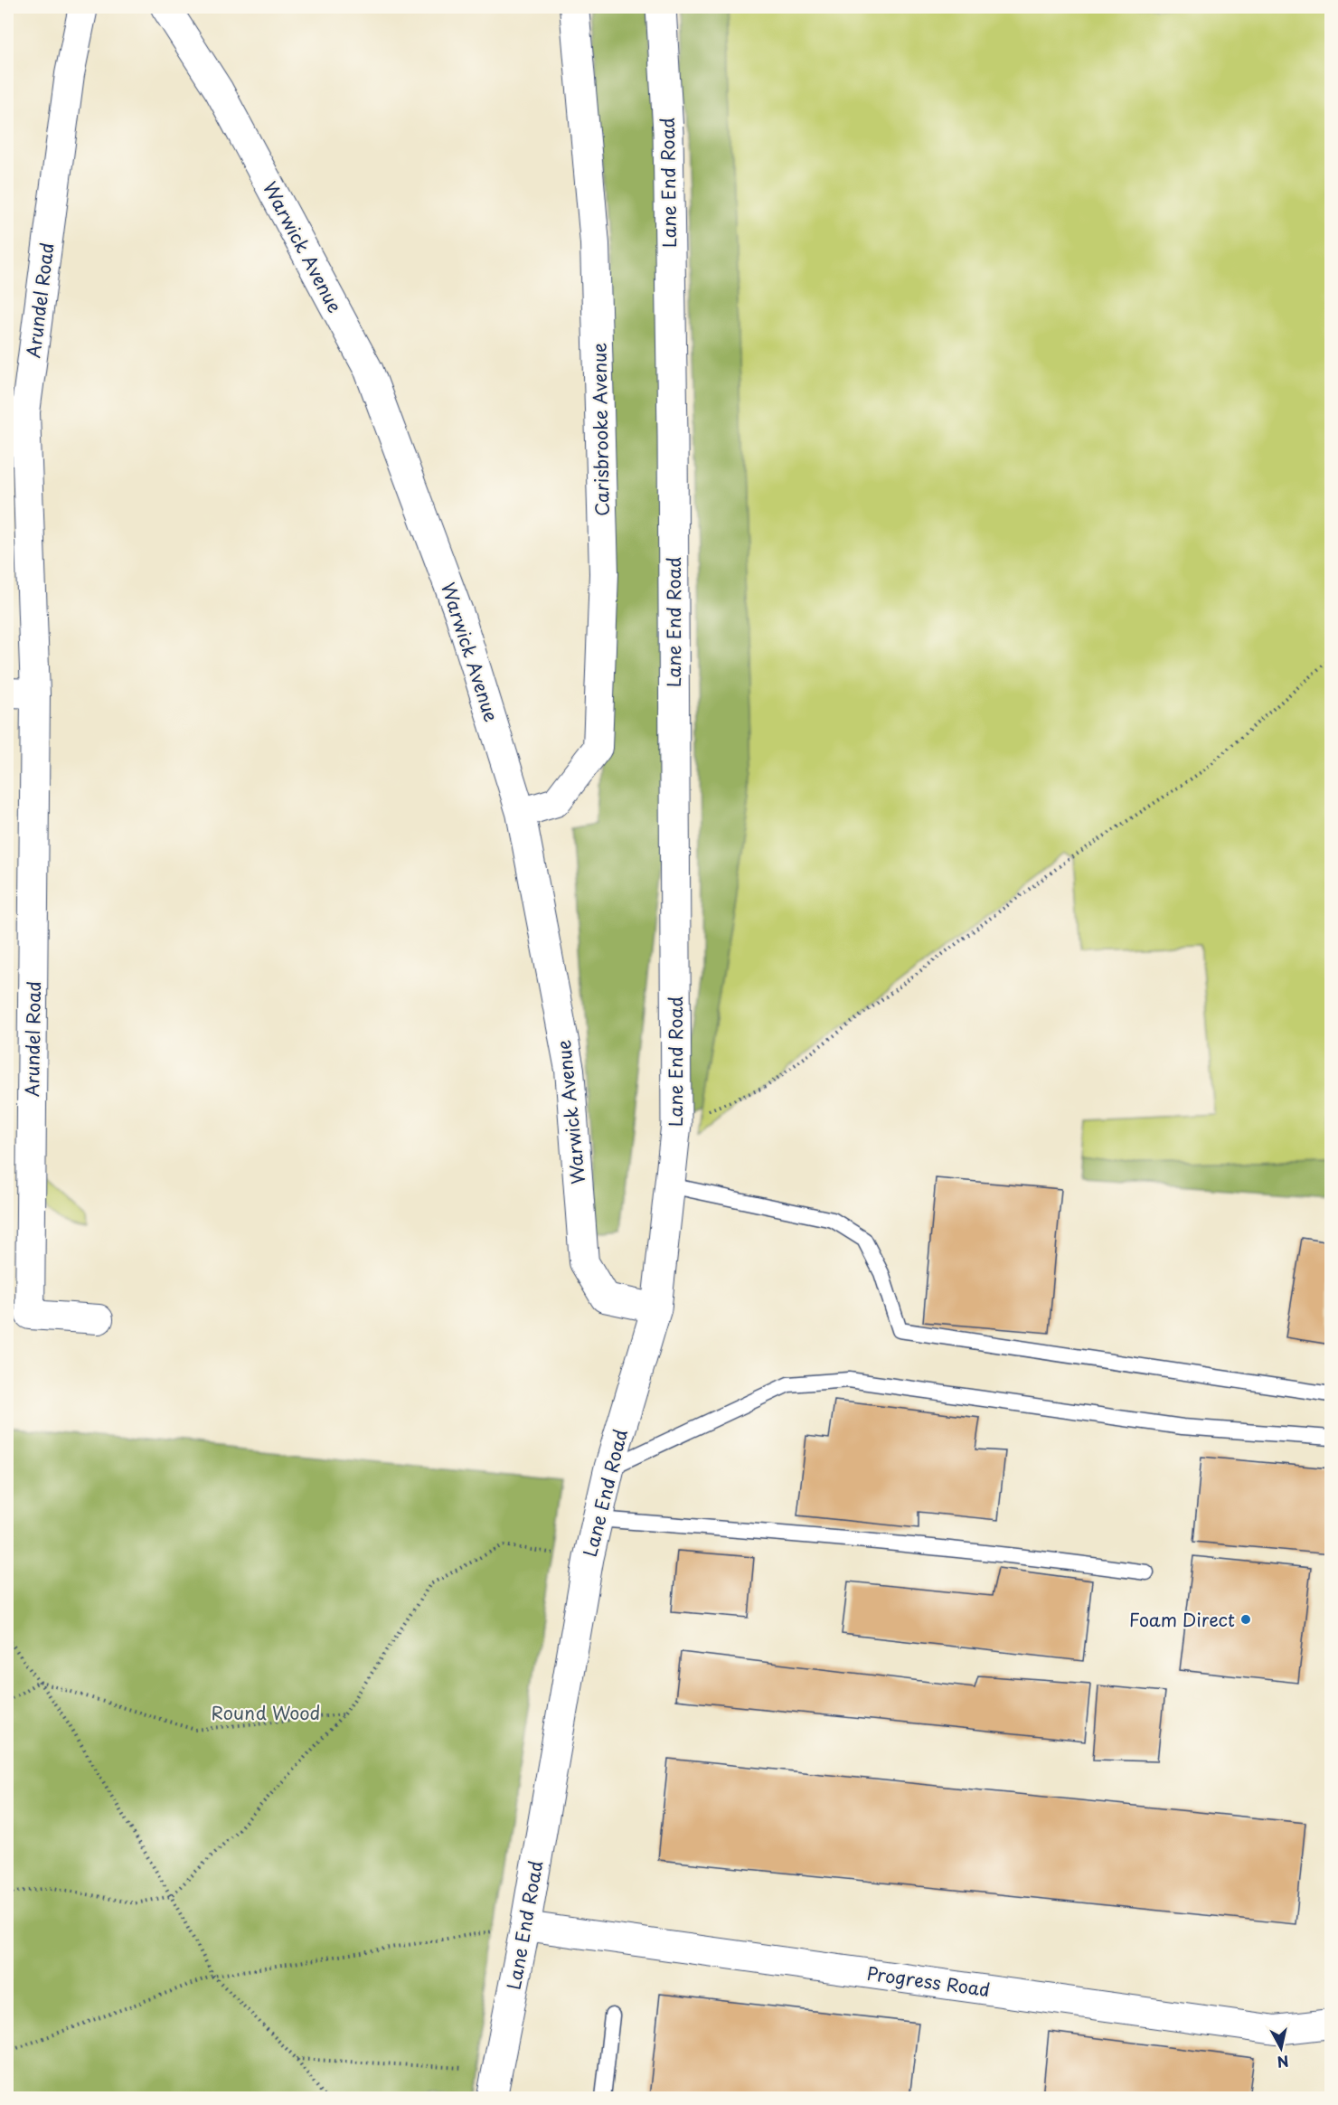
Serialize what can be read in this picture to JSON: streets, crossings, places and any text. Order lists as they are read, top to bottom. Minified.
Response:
{"streets":{"street":["Lane End Road","Warwick Avenue","Arundel Road","Carisbrooke Avenue","Progress Road"]},"crossings":[["Lane End Road","Warwick Avenue"],["Lane End Road","Progress Road"],["Warwick Avenue","Carisbrooke Avenue"]],"parks":["Round Wood"],"places":["Foam Direct"],"north":"bottom"}
